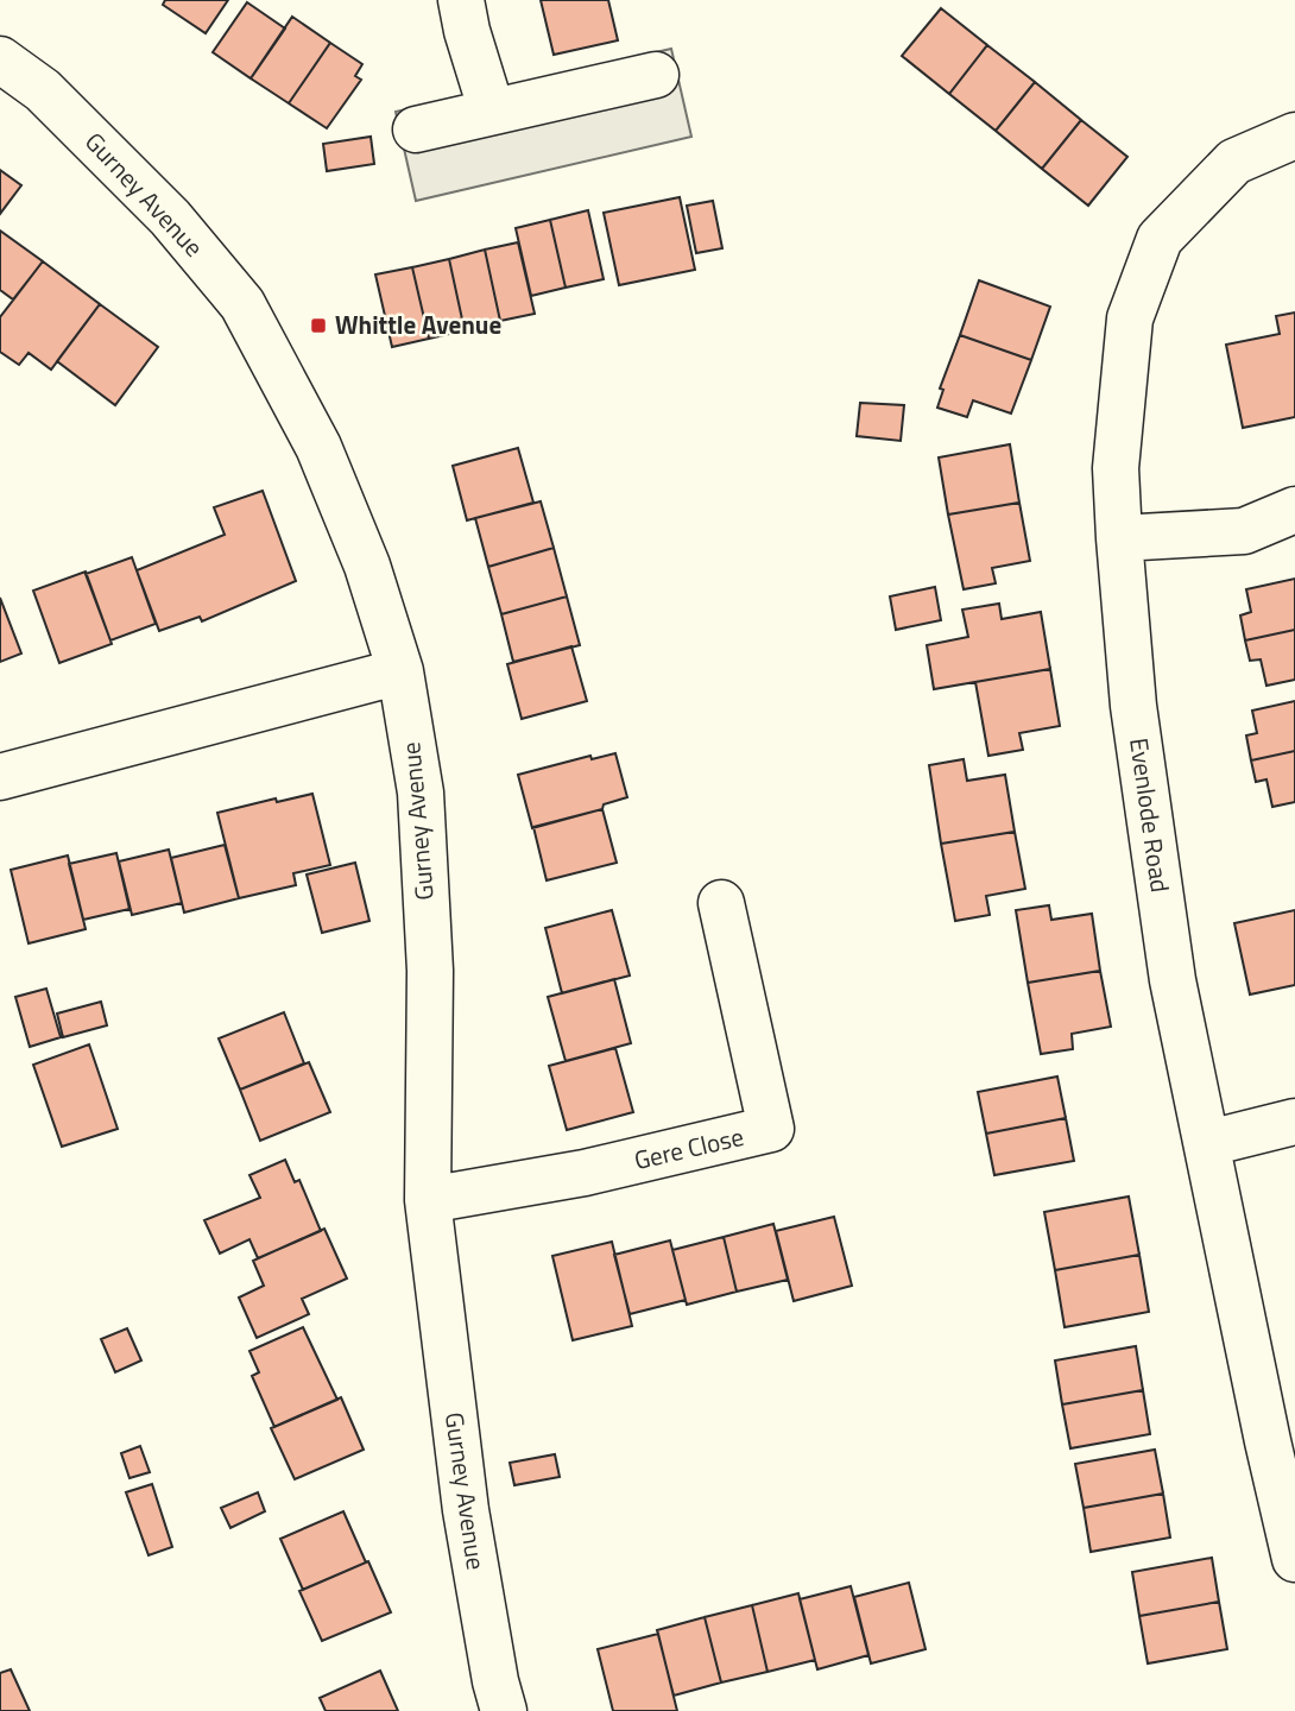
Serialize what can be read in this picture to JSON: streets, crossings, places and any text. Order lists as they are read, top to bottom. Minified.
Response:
{"streets":{"street":["Gurney Avenue","Evenlode Road","Gere Close"]},"crossings":[["Gurney Avenue","Gere Close"]],"places":{"transit":["Whittle Avenue"]}}
